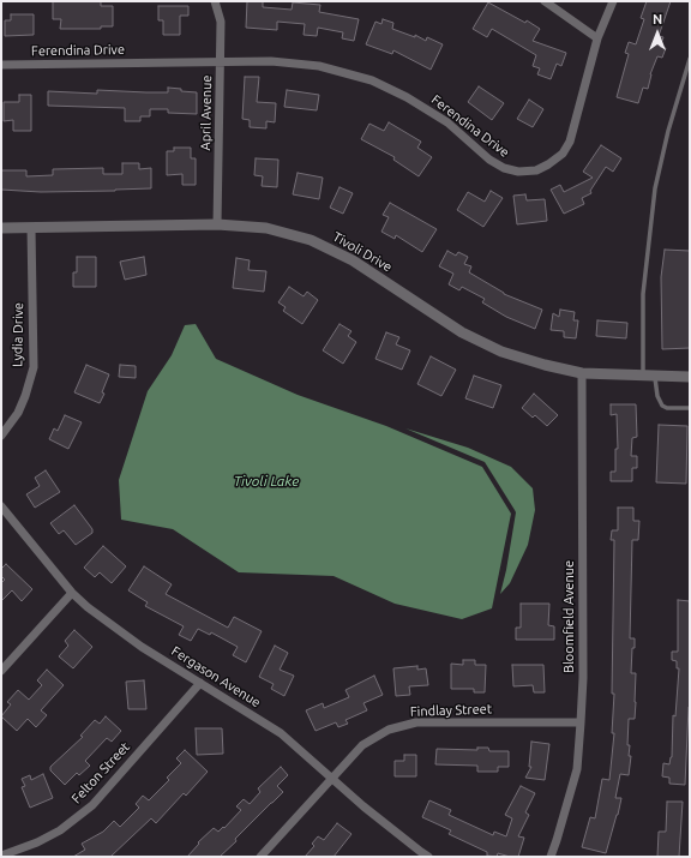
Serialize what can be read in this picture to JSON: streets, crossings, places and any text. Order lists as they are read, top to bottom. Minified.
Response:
{"streets":{"street":["Ferendina Drive","April Avenue","Tivoli Drive","Lydia Drive","Bloomfield Avenue","Fergason Avenue","Findlay Street","Felton Street"]},"crossings":[["Ferendina Drive","April Avenue"],["April Avenue","Tivoli Drive"],["Tivoli Drive","Lydia Drive"],["Tivoli Drive","Bloomfield Avenue"],["Bloomfield Avenue","Findlay Street"],["Fergason Avenue","Findlay Street"],["Fergason Avenue","Felton Street"]],"water":["Tivoli Lake"],"north":"top"}
